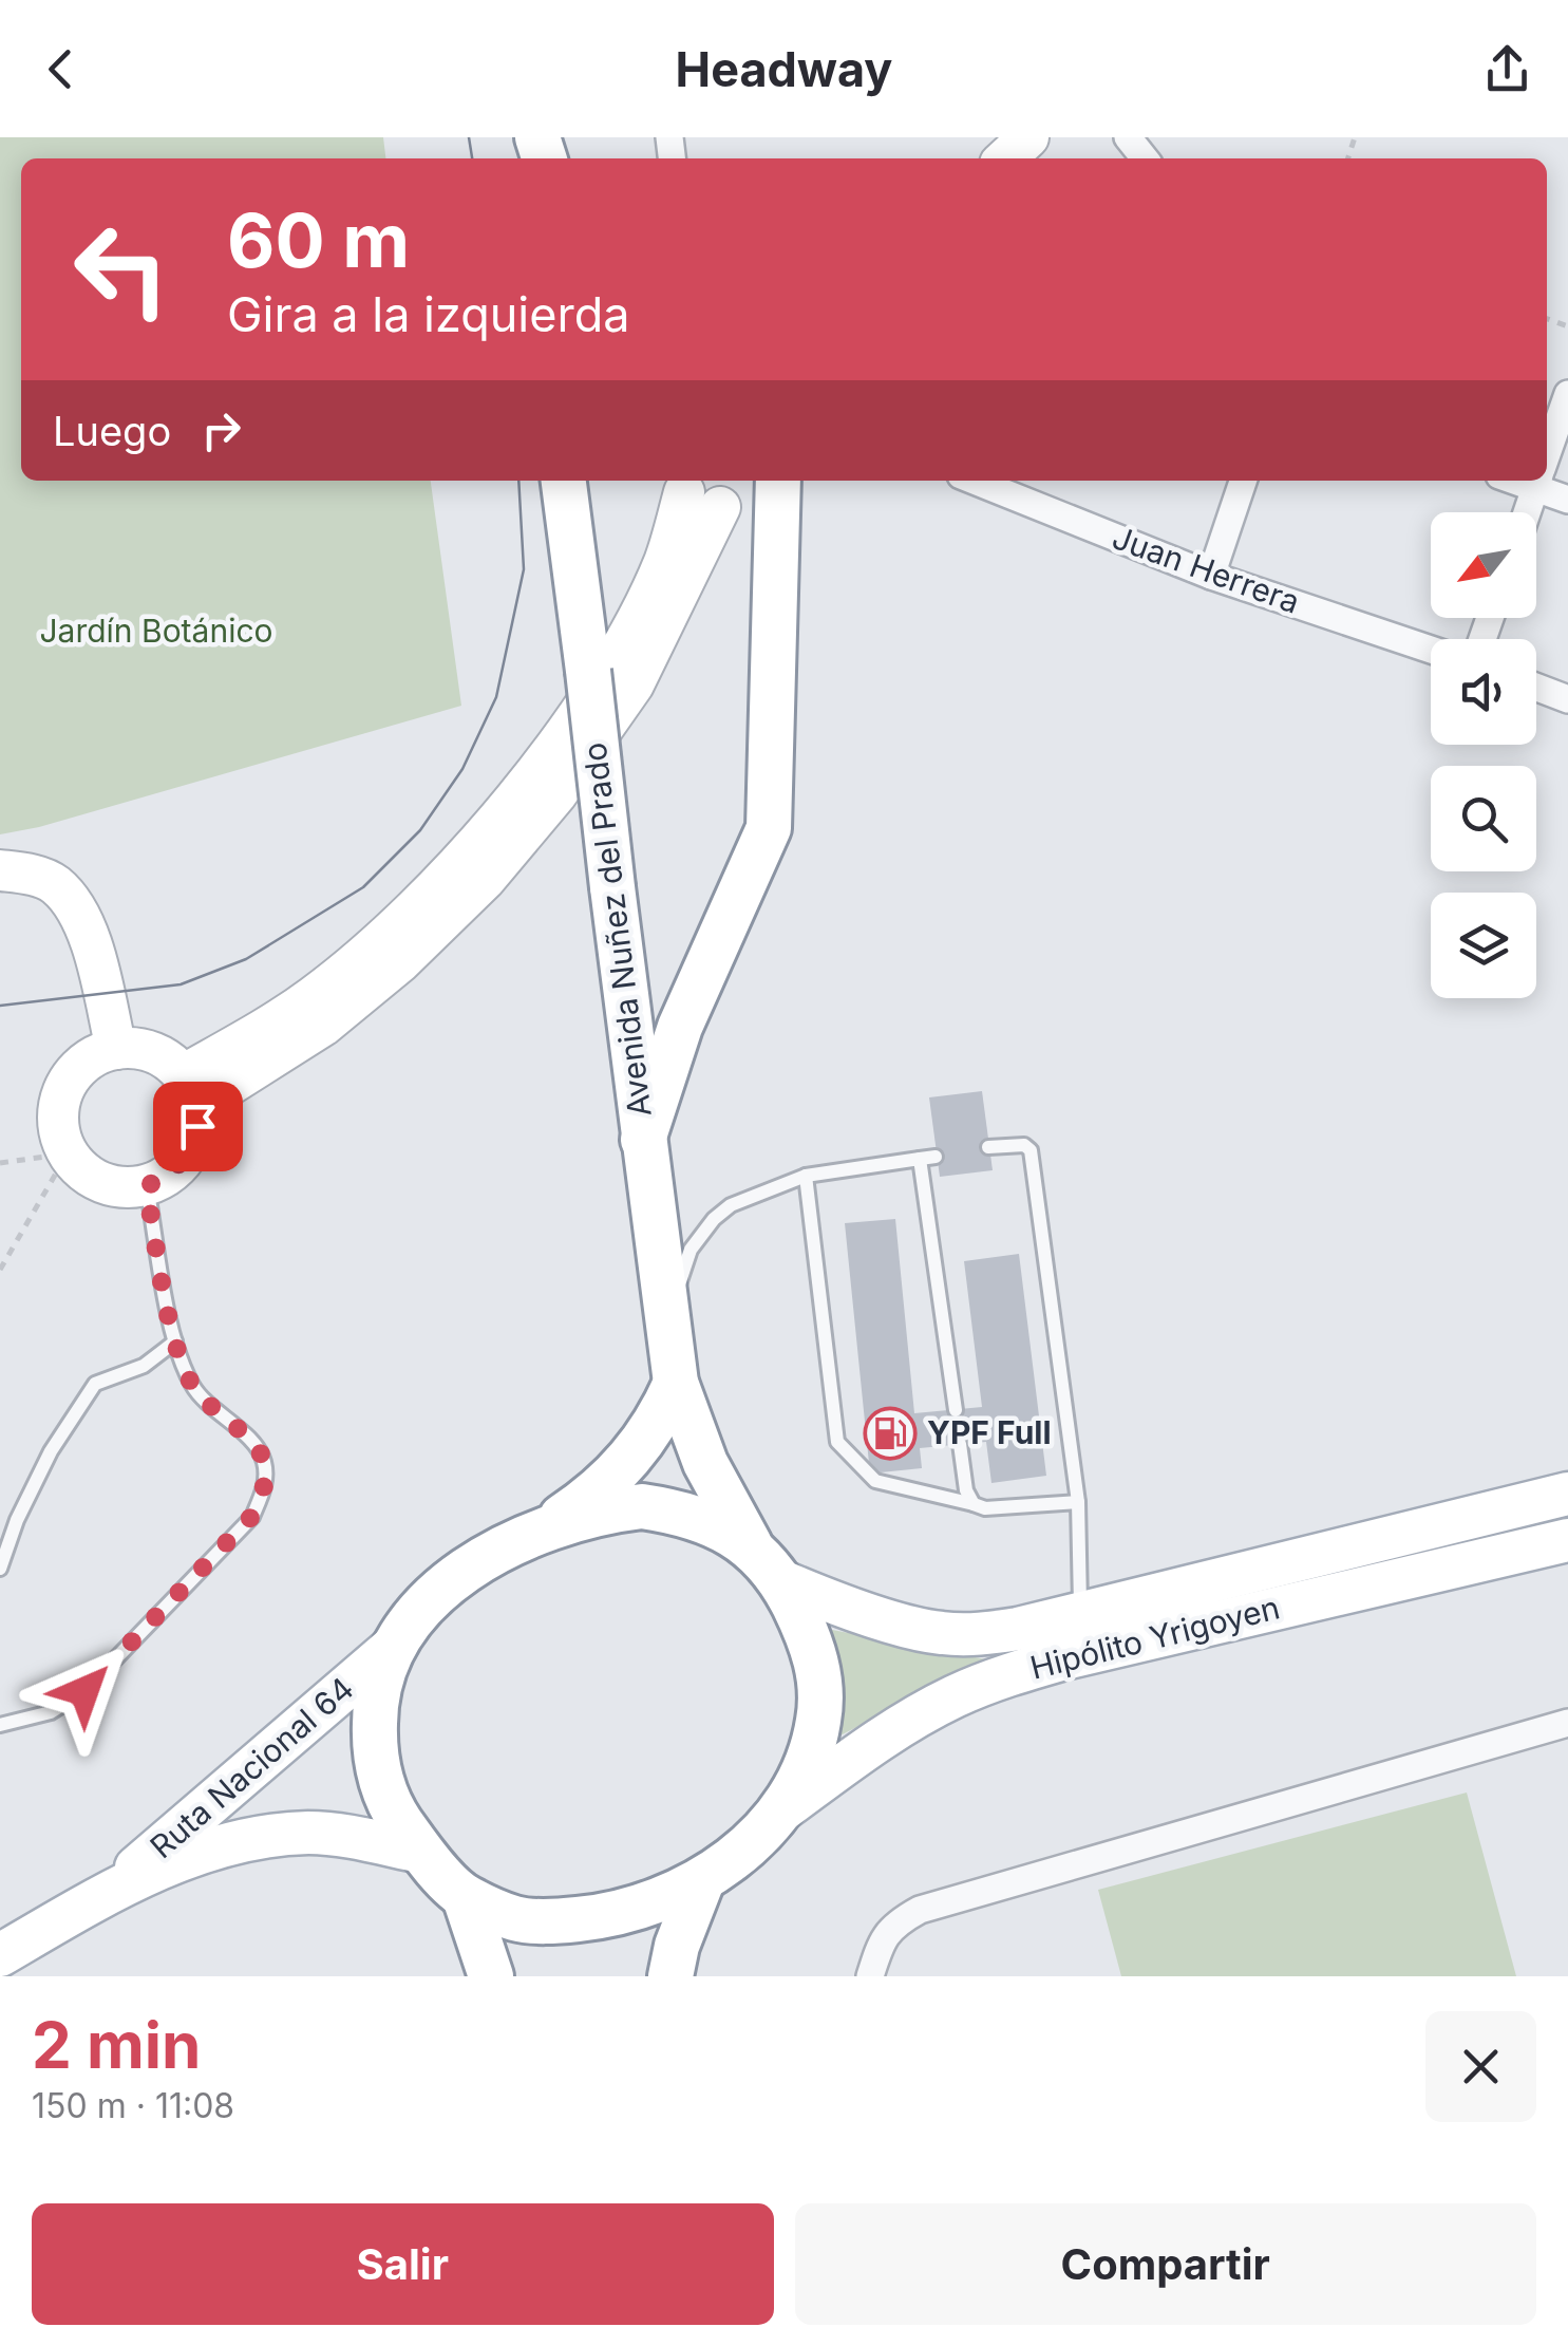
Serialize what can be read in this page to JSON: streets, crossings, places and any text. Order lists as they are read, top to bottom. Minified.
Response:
{"streets":{"highway":["Avenida Nuñez del Prado"],"main road":["Hipólito Yrigoyen","Ruta Nacional 64"],"street":["Juan Herrera"]},"parks":["Jardín Botánico"],"places":{"fuel station":["YPF Full"]},"north":"bottom left","page":{"header":"Headway","turn":["60 m","Gira a la izquierda"],"then":"Luego","heading":["2 min","150 m · 11:08"],"buttons":["Salir","Compartir"]}}
